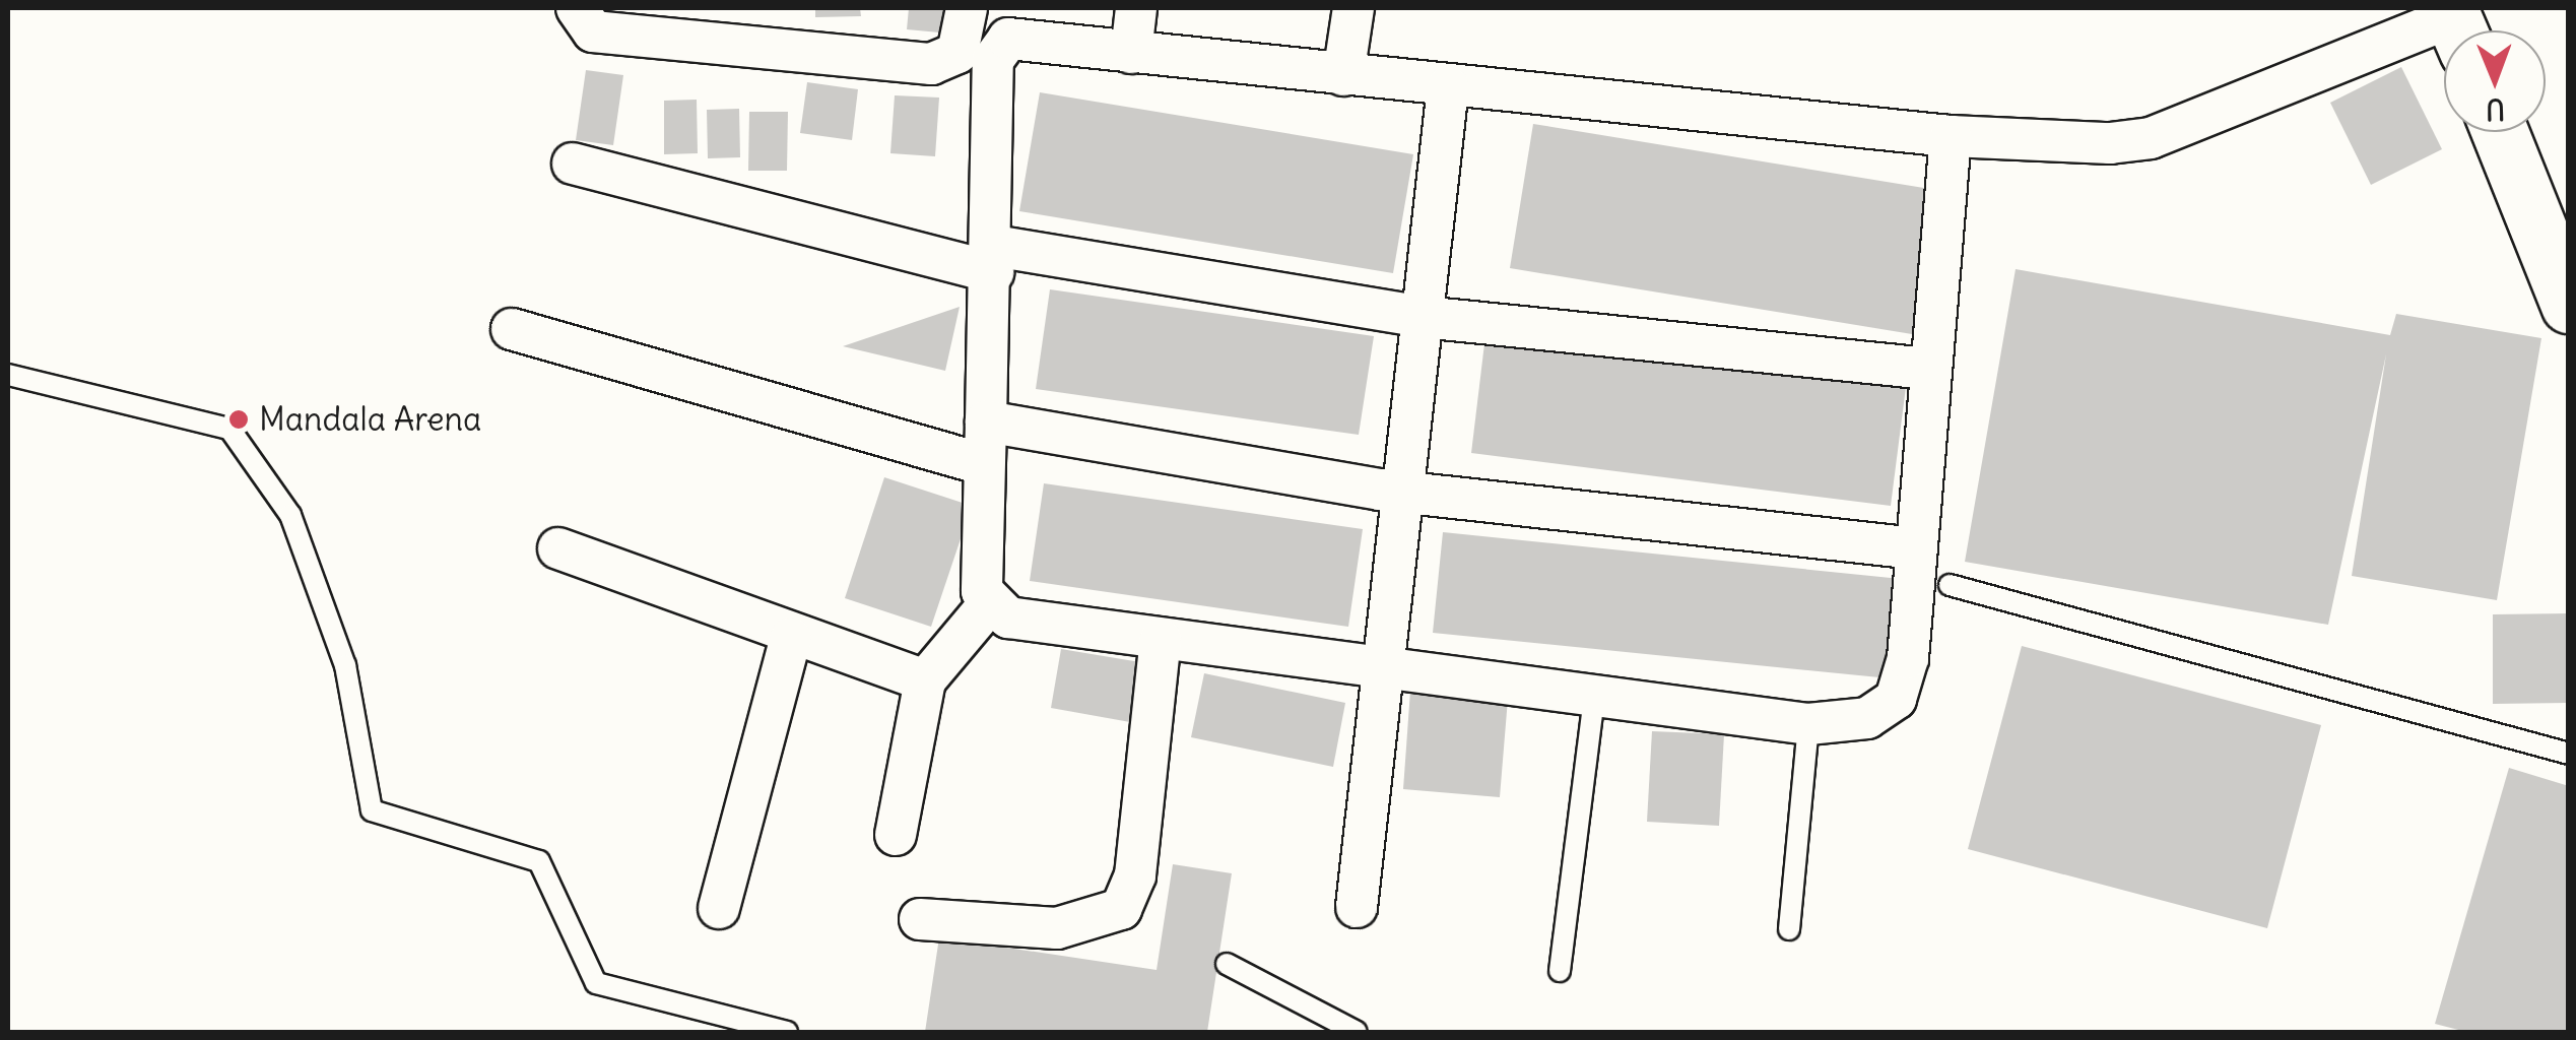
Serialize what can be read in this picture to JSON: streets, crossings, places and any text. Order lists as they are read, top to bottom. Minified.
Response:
{"places":["Mandala Arena"],"north":"bottom"}
